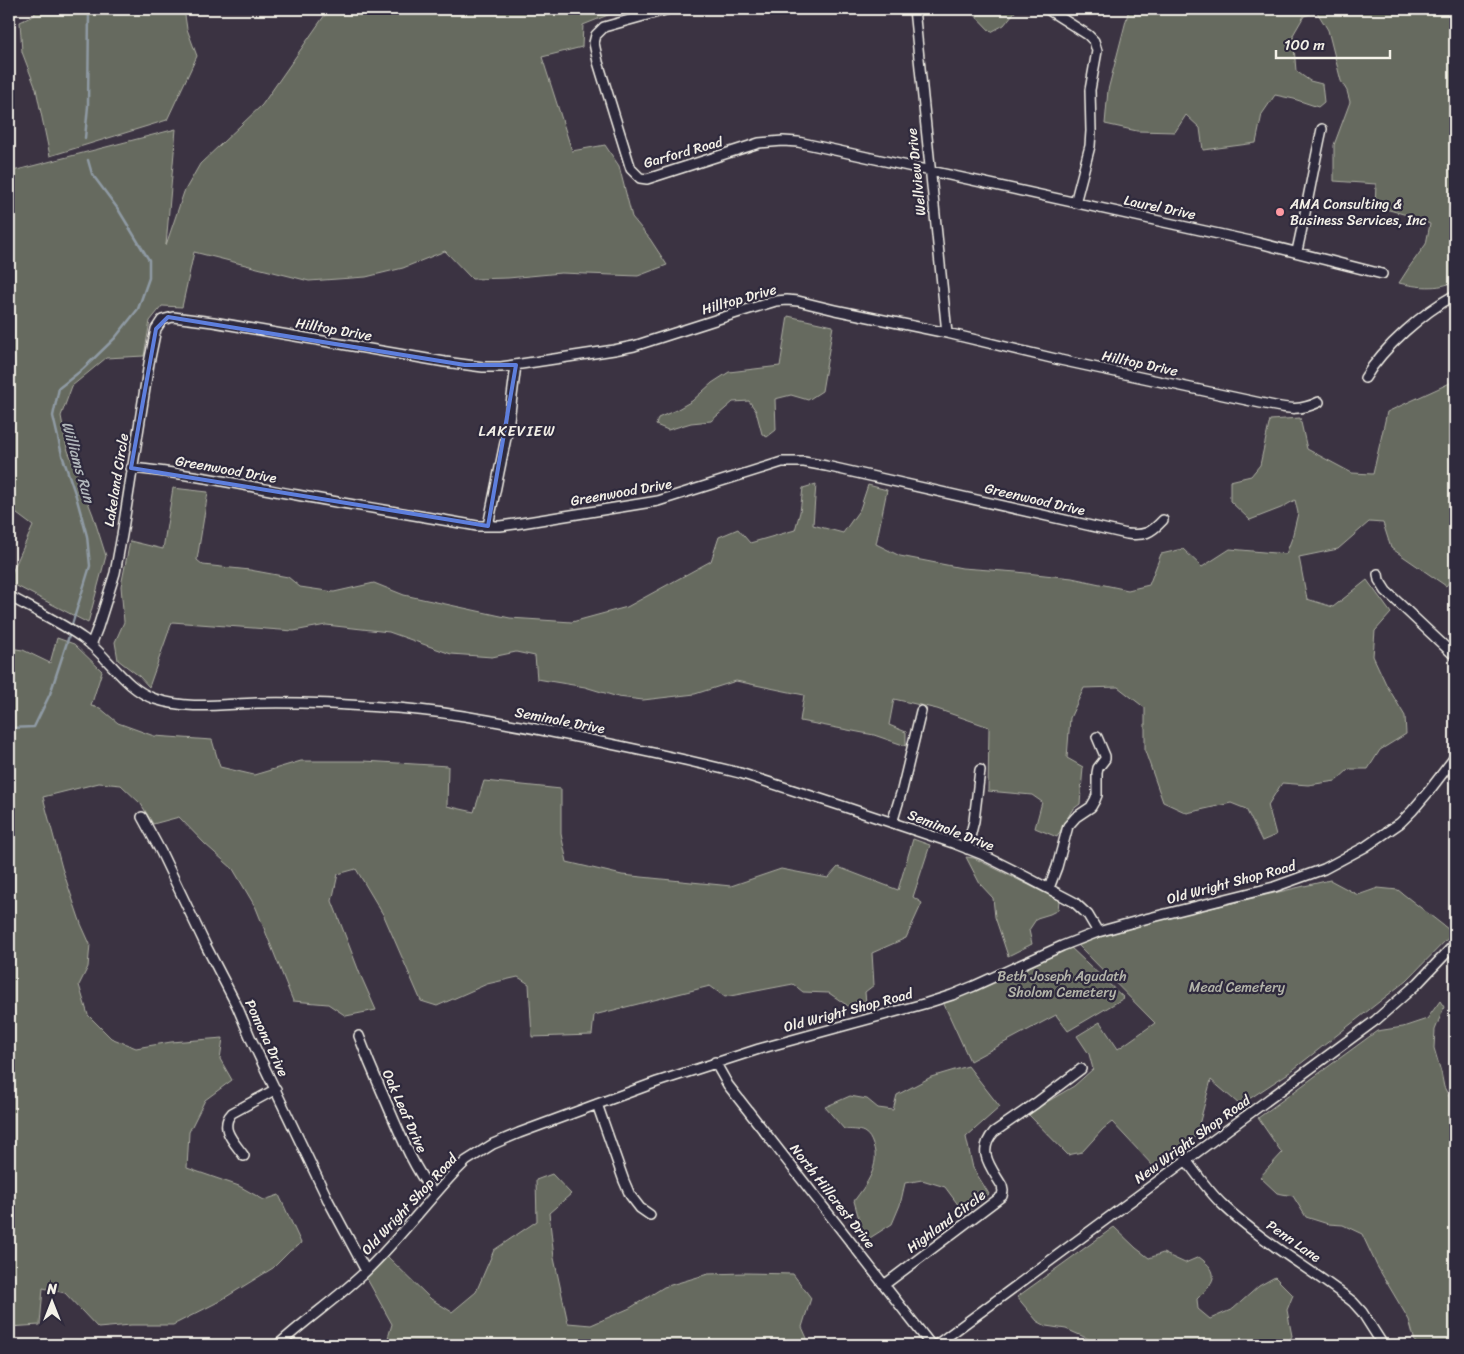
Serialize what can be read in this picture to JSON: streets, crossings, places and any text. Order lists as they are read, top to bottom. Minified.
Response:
{"streets":{"street":["Garford Road","Wellview Drive","Laurel Drive","Hilltop Drive","Greenwood Drive","Lakeland Circle","Seminole Drive","Old Wright Shop Road","Pomona Drive","Oak Leaf Drive","New Wright Shop Road","North Hillcrest Drive","Highland Circle","Penn Lane"]},"crossings":[["Garford Road","Wellview Drive"],["Garford Road","Laurel Drive"],["Wellview Drive","Laurel Drive"],["Wellview Drive","Hilltop Drive"],["Hilltop Drive","Lakeland Circle"],["Greenwood Drive","Lakeland Circle"],["Lakeland Circle","Seminole Drive"],["Seminole Drive","Old Wright Shop Road"],["Old Wright Shop Road","Pomona Drive"],["Old Wright Shop Road","Oak Leaf Drive"],["Old Wright Shop Road","North Hillcrest Drive"],["New Wright Shop Road","Penn Lane"],["North Hillcrest Drive","Highland Circle"]],"districts":["LAKEVIEW"],"water":["Williams Run"],"parks":["Beth Joseph Agudath Sholom Cemetery","Mead Cemetery"],"places":["AMA Consulting & Business Services, Inc"],"scale_bar":"100 m","north":"top"}
